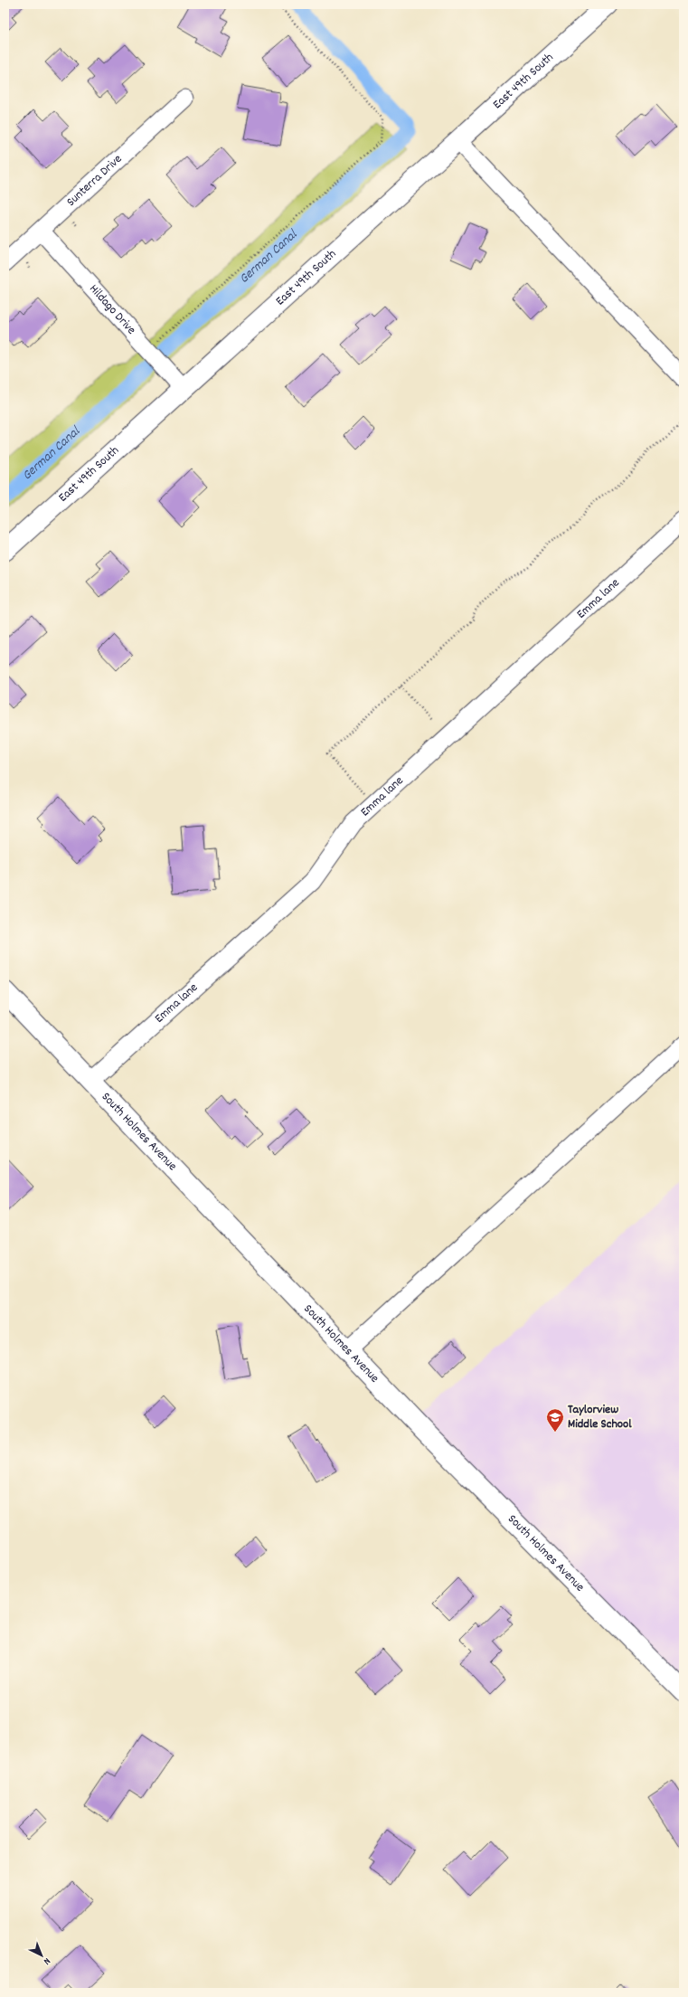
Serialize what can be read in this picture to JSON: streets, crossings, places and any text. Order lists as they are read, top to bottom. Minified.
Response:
{"streets":{"street":["East 49th South","Sunterra Drive","Hildago Drive","Emma lane","South Holmes Avenue"]},"crossings":[["East 49th South","Hildago Drive"],["Sunterra Drive","Hildago Drive"],["Emma lane","South Holmes Avenue"]],"water":["German Canal"],"places":{"school or university":["Taylorview Middle School"]},"north":"bottom right"}
